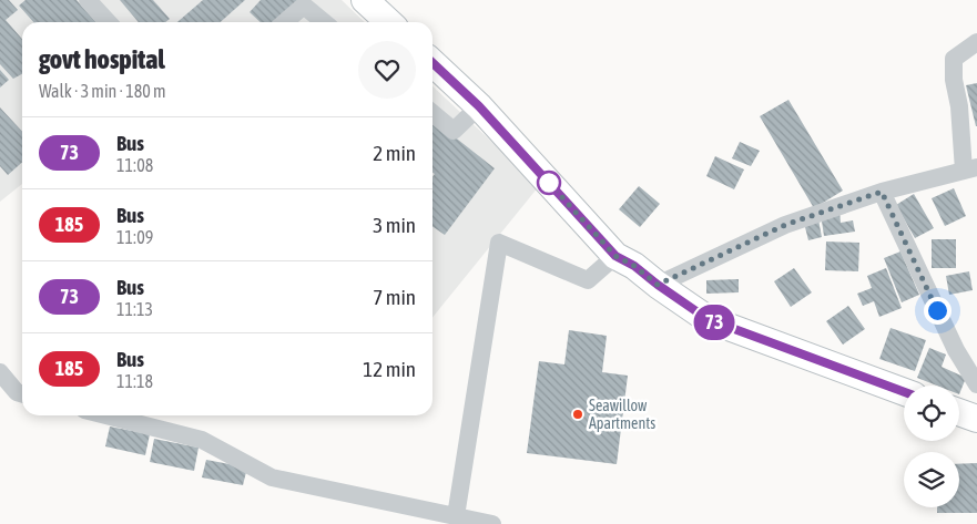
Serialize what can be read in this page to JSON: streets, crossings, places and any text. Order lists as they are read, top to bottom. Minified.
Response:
{"places":["Seawillow Apartments"],"lines":["bus line 73"],"page":{"on_map":"73","heading":["govt hospital","Walk · 3 min · 180 m"],"list":[{"mark":"73","name":"Bus","note":"11:08","value":"2 min"},{"mark":"185","name":"Bus","note":"11:09","value":"3 min"},{"mark":"73","name":"Bus","note":"11:13","value":"7 min"},{"mark":"185","name":"Bus","note":"11:18","value":"12 min"}]}}
